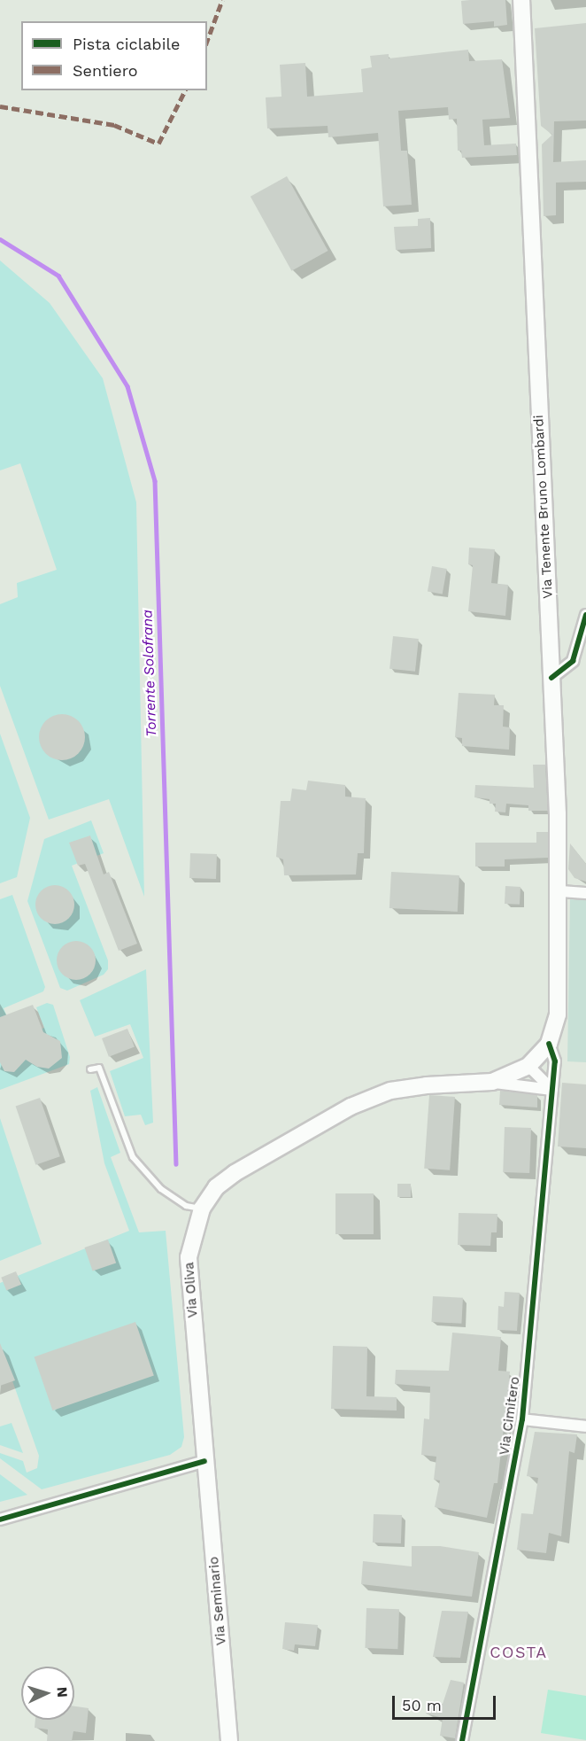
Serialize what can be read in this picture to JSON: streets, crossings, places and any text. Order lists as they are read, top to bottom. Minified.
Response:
{"streets":{"main road":["Via Tenente Bruno Lombardi","Via Oliva","Via Seminario"],"street":["Via Cimitero"]},"crossings":[["Via Tenente Bruno Lombardi","Via Oliva"],["Via Oliva","Via Cimitero"],["Via Oliva","Via Seminario"]],"districts":["COSTA"],"water":["Torrente Solofrana"],"legend":["Pista ciclabile","Sentiero"],"scale_bar":"50 m","north":"right"}
